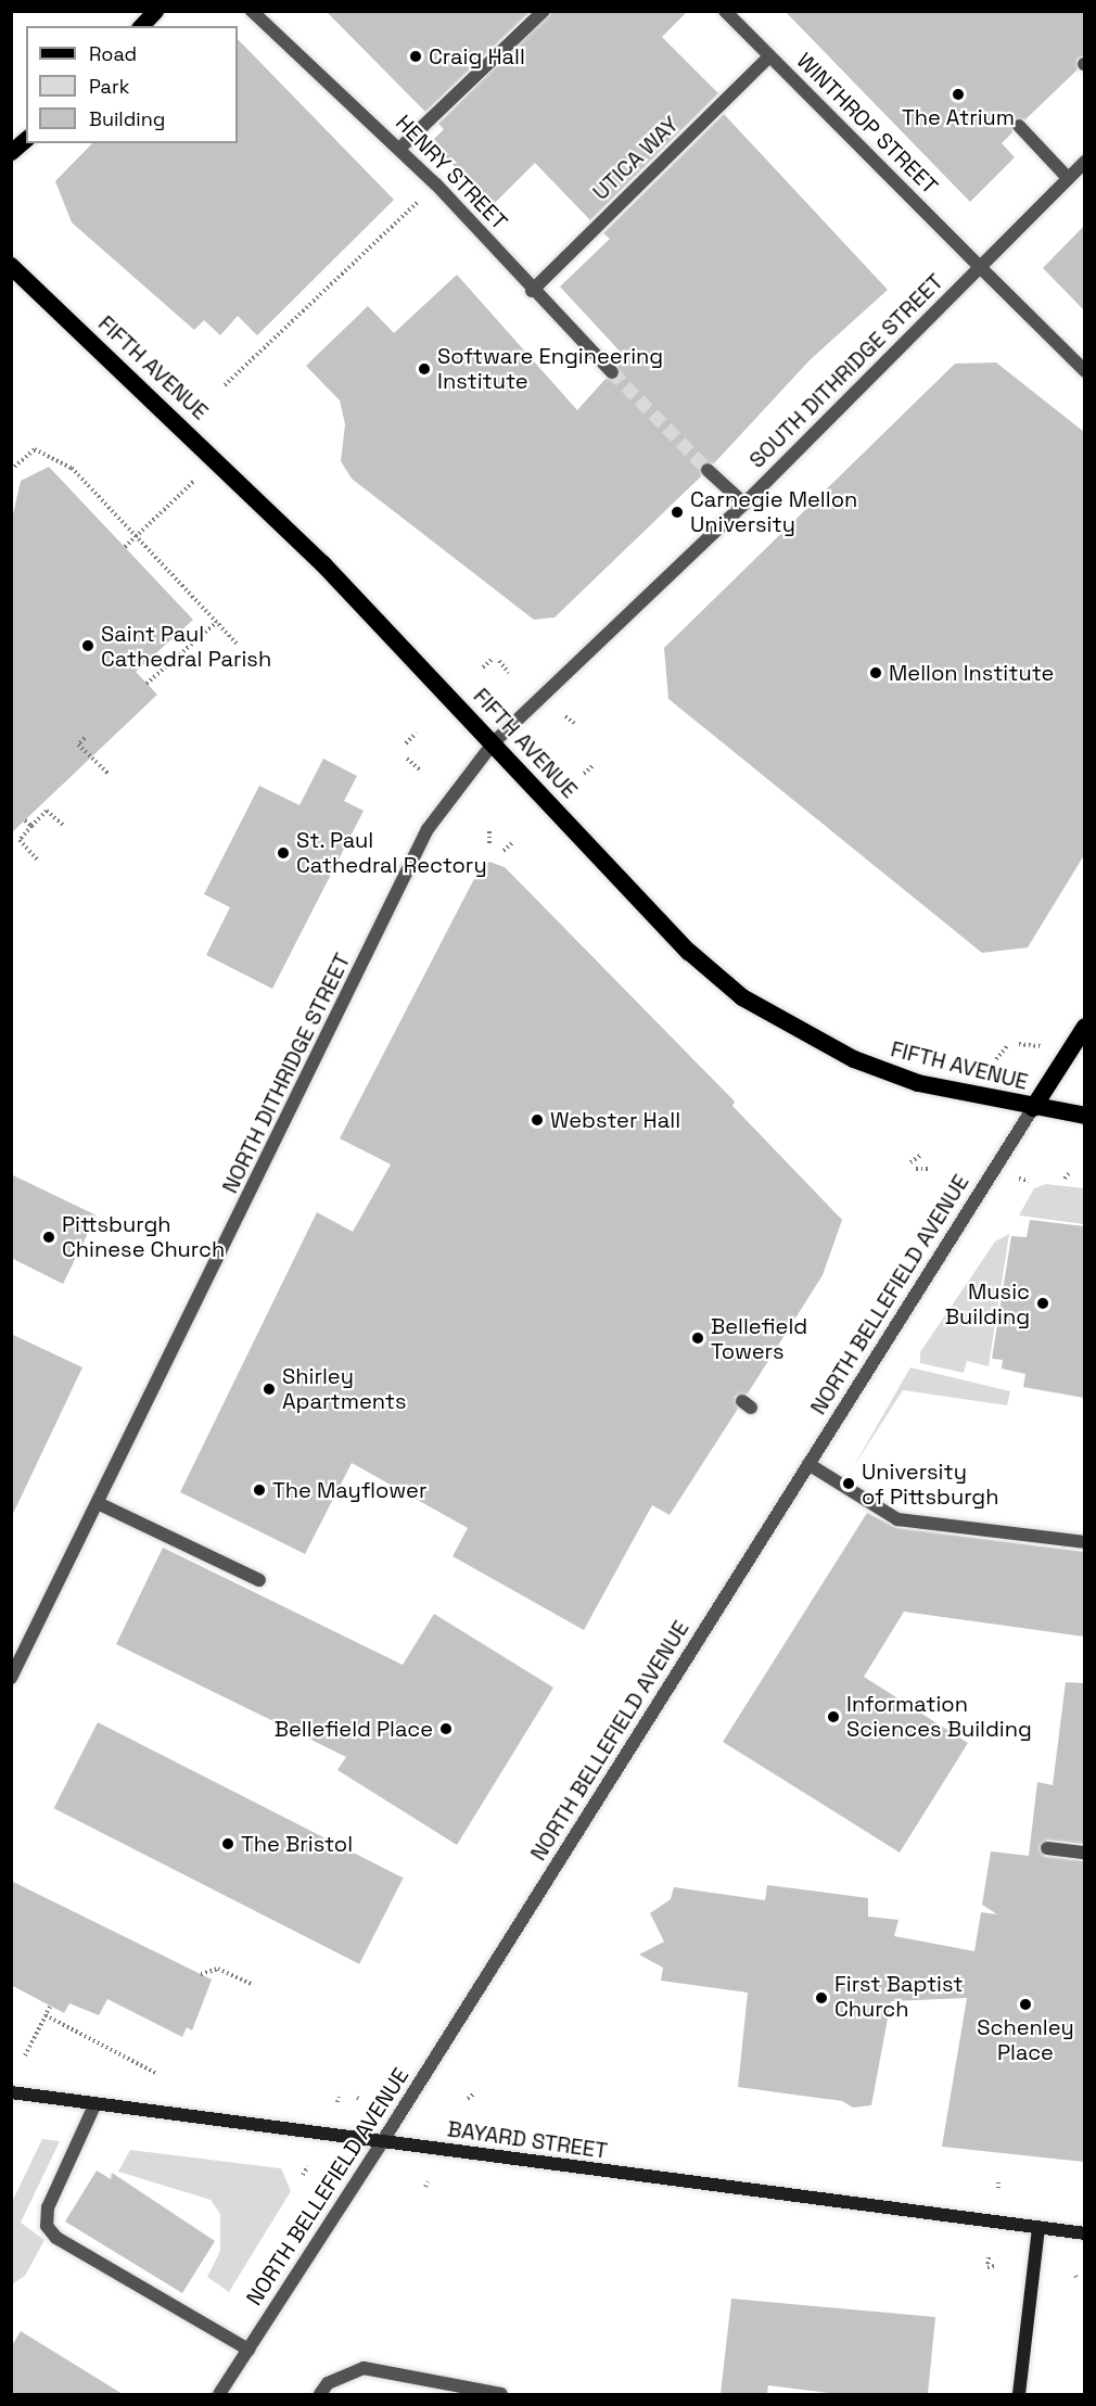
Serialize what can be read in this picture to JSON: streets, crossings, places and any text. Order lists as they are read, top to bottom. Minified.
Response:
{"streets":{"highway":["FIFTH AVENUE"],"main road":["BAYARD STREET"],"street":["WINTHROP STREET","UTICA WAY","HENRY STREET","SOUTH DITHRIDGE STREET","NORTH DITHRIDGE STREET","NORTH BELLEFIELD AVENUE"]},"crossings":[["WINTHROP STREET","UTICA WAY"],["WINTHROP STREET","SOUTH DITHRIDGE STREET"],["UTICA WAY","HENRY STREET"],["FIFTH AVENUE","SOUTH DITHRIDGE STREET"],["FIFTH AVENUE","NORTH DITHRIDGE STREET"],["FIFTH AVENUE","NORTH BELLEFIELD AVENUE"],["SOUTH DITHRIDGE STREET","NORTH DITHRIDGE STREET"],["NORTH BELLEFIELD AVENUE","BAYARD STREET"]],"places":["Craig Hall","The Atrium","Software Engineering Institute","Carnegie Mellon University","Saint Paul Cathedral Parish","Mellon Institute","St. Paul Cathedral Rectory","Webster Hall","Pittsburgh Chinese Church","Music Building","Bellefield Towers","Shirley Apartments","University of Pittsburgh","The Mayflower","Information Sciences Building","Bellefield Place","The Bristol","First Baptist Church","Schenley Place"],"legend":["Road","Park","Building"]}
